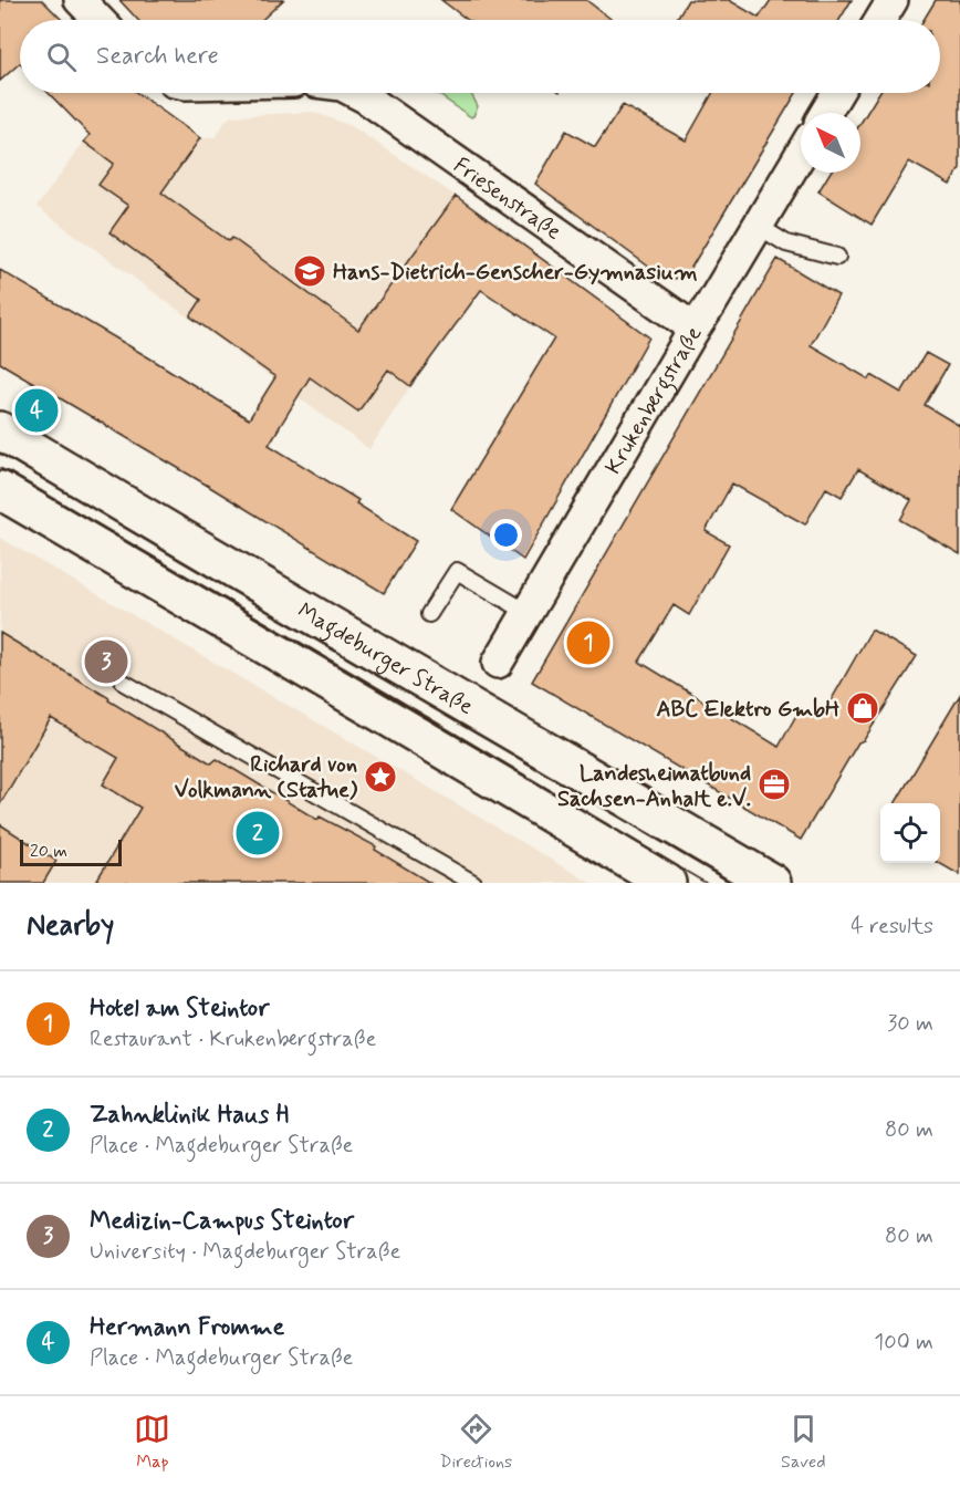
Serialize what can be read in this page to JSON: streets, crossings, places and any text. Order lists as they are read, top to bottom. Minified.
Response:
{"streets":{"street":["Friesenstraße","Krukenbergstraße","Magdeburger Straße"]},"crossings":[["Friesenstraße","Krukenbergstraße"]],"places":{"school or university":["Hans-Dietrich-Genscher-Gymnasium"],"shop":["ABC Elektro GmbH"],"place":["Richard von Volkmann (Statue)"],"office":["Landesheimatbund Sachsen-Anhalt e.V."]},"scale_bar":"20 m","north":"top left","page":{"search":"Search here","pins":["4","1","3","2"],"scale":"20 m","heading":["Nearby","4 results"],"list":[{"mark":"1","name":"Hotel am Steintor","note":"Restaurant · Krukenbergstraße","value":"30 m"},{"mark":"2","name":"Zahnklinik Haus H","note":"Place · Magdeburger Straße","value":"80 m"},{"mark":"3","name":"Medizin-Campus Steintor","note":"University · Magdeburger Straße","value":"80 m"},{"mark":"4","name":"Hermann Fromme","note":"Place · Magdeburger Straße","value":"100 m"}],"nav":["Map","Directions","Saved"]}}
